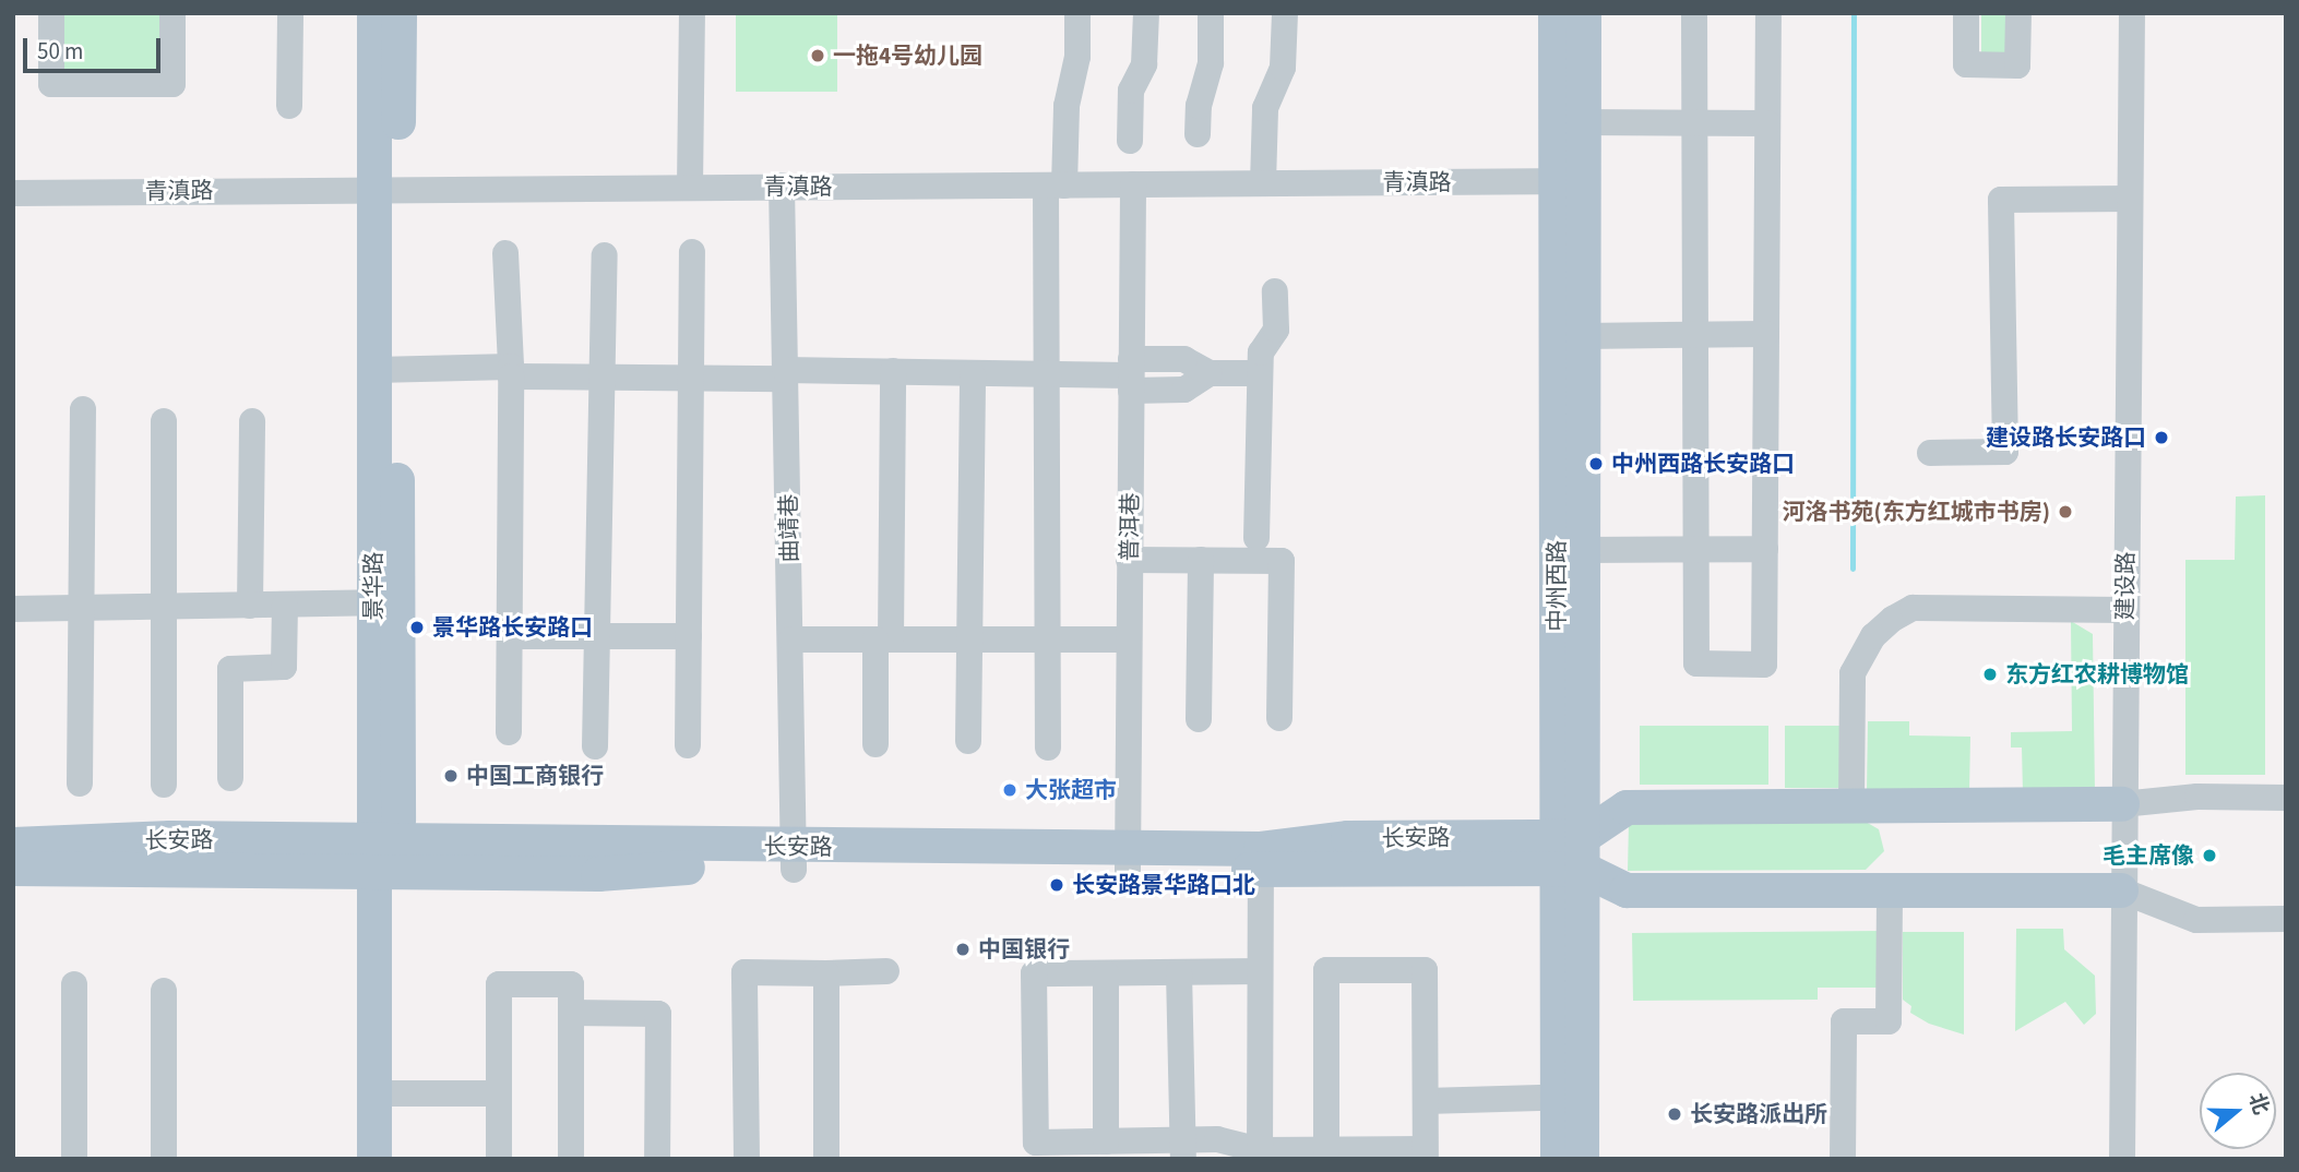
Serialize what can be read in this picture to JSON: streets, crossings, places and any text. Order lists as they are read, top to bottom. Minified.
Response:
{"streets":{"main road":["景华路","中州西路","长安路"],"street":["青滇路","普洱巷","曲靖巷","建设路"]},"crossings":[["青滇路","普洱巷"],["青滇路","曲靖巷"],["青滇路","景华路"],["青滇路","中州西路"],["普洱巷","长安路"],["曲靖巷","长安路"],["景华路","长安路"],["中州西路","长安路"]],"places":["一拖4号幼儿园","建设路长安路口","中州西路长安路口","河洛书苑(东方红城市书房)","景华路长安路口","东方红农耕博物馆","中国工商银行","大张超市","毛主席像","长安路景华路口北","中国银行","长安路派出所"],"scale_bar":"50 m","north":"right"}
